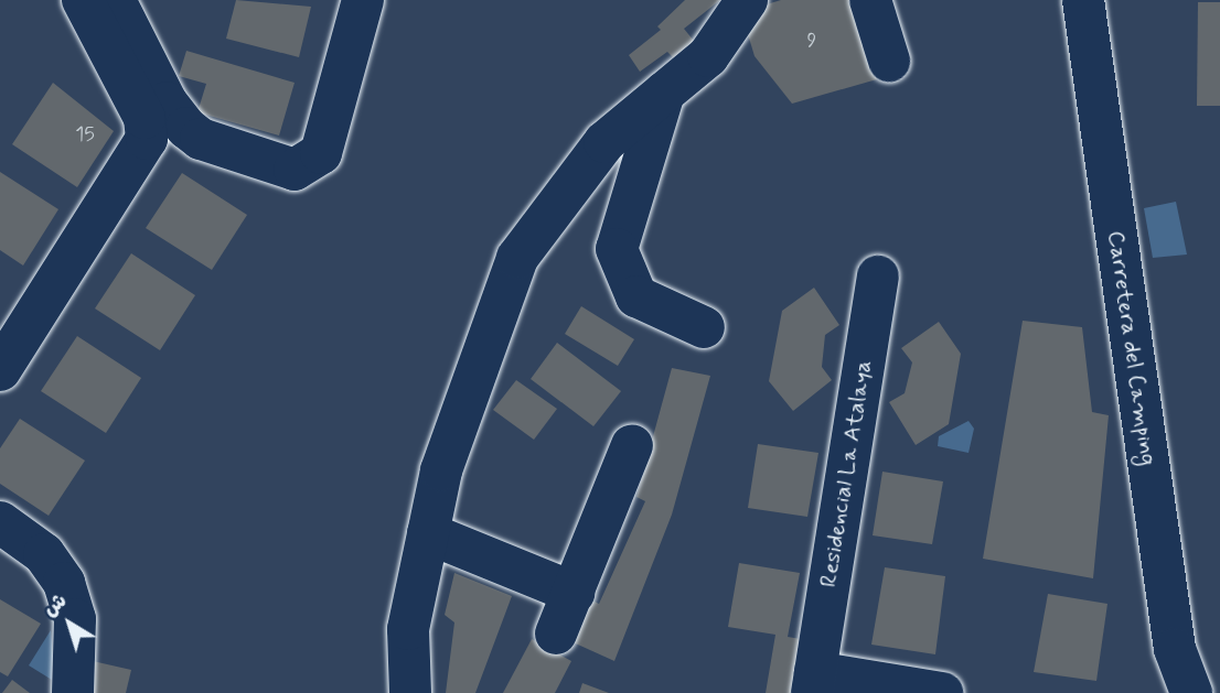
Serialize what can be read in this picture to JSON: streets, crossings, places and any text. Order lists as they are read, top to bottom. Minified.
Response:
{"streets":{"street":["Carretera del Camping","Residencial La Atalaya"]},"house_numbers":["9","15"],"north":"top left"}
